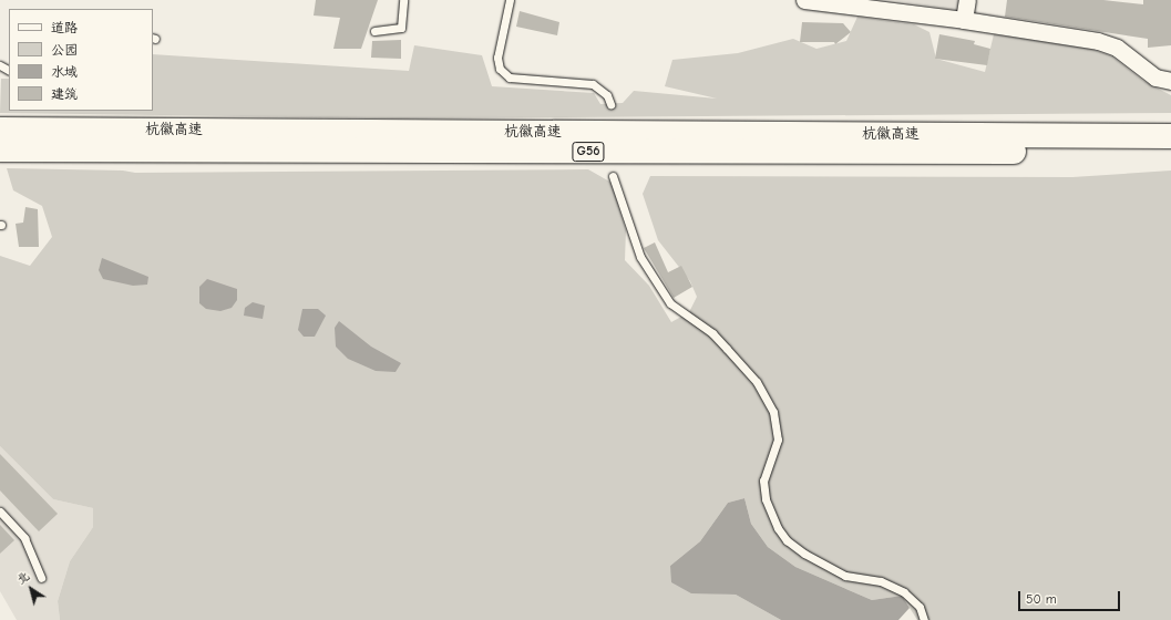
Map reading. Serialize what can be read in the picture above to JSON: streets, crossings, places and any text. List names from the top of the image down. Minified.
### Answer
{"streets":{"highway":["杭徽高速","G56"]},"legend":["道路","公园","水域","建筑"],"scale_bar":"50 m","north":"top left"}
